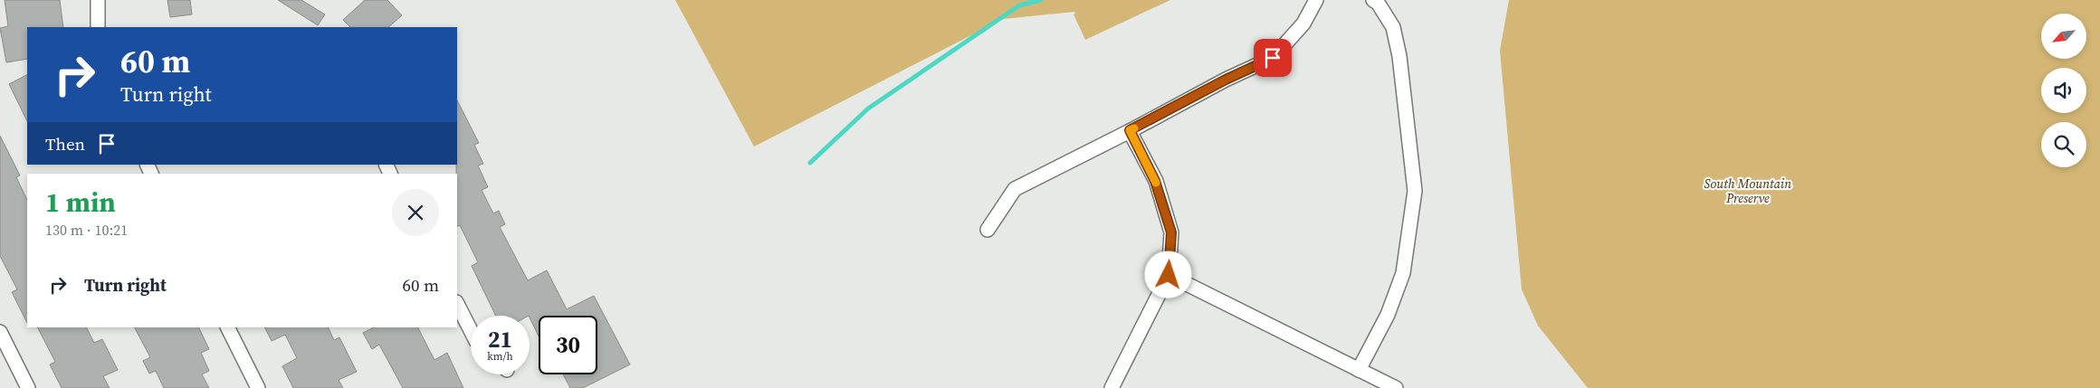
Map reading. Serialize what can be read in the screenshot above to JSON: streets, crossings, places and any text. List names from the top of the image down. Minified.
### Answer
{"parks":["South Mountain Preserve"],"north":"bottom left","page":{"turn":["60 m","Turn right"],"then":"Then","heading":["1 min","130 m · 10:21"],"list":[{"name":"Turn right","value":"60 m"}],"speed":"21 km/h","limit":"30"}}
